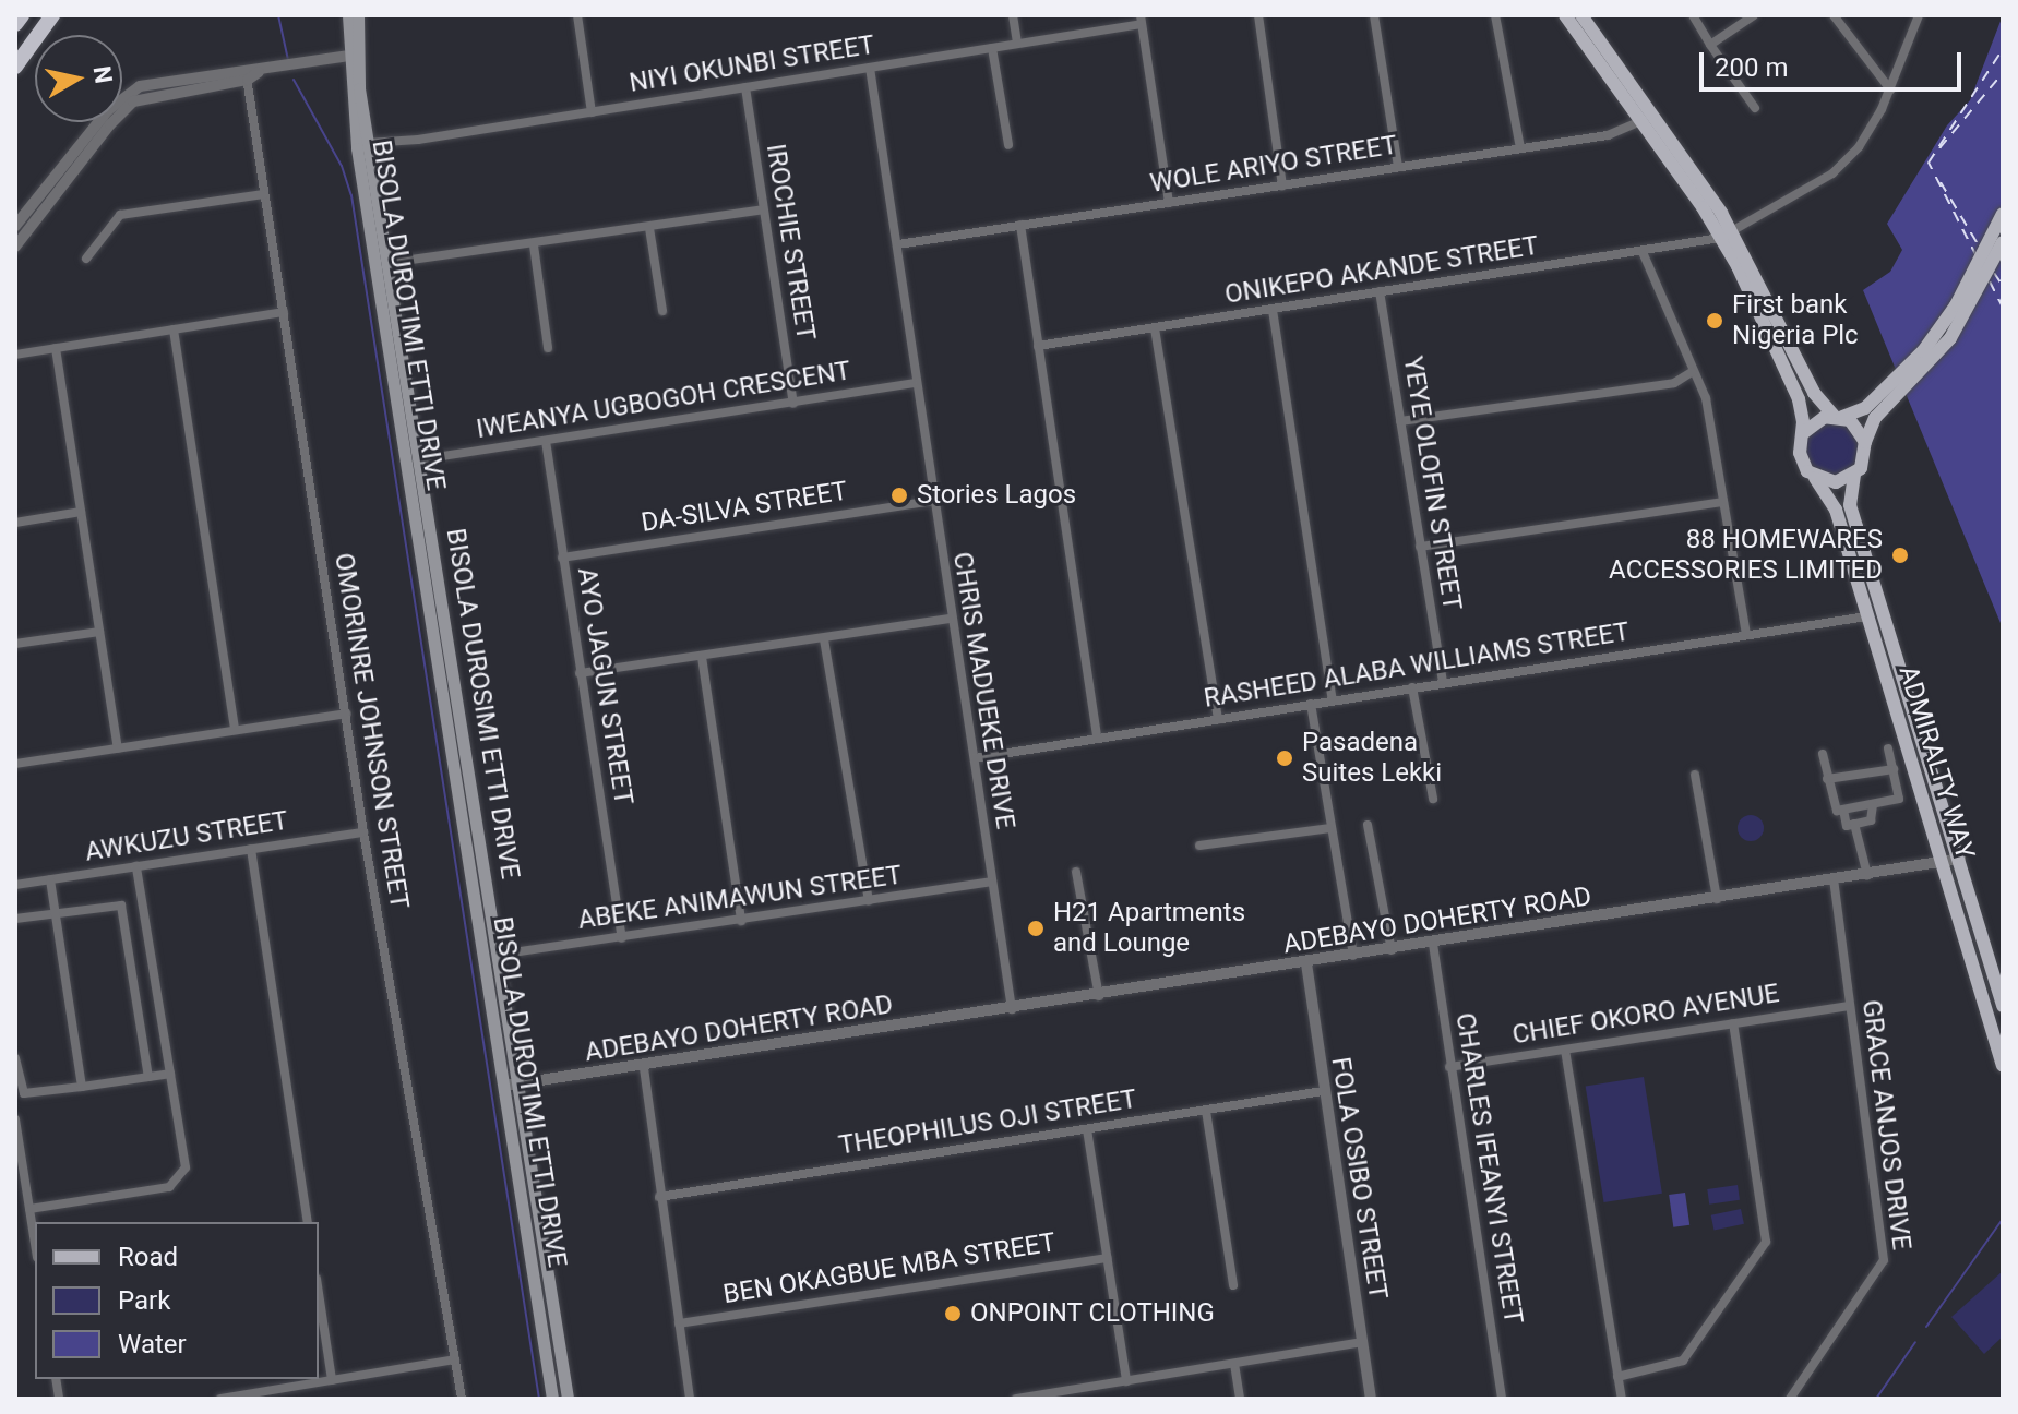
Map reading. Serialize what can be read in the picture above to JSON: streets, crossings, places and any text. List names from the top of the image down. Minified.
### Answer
{"streets":{"main road":["BISOLA DUROTIMI ETTI DRIVE","BISOLA DUROSIMI ETTI DRIVE","ADMIRALTY WAY"],"street":["NIYI OKUNBI STREET","WOLE ARIYO STREET","IROCHIE STREET","ONIKEPO AKANDE STREET","IWEANYA UGBOGOH CRESCENT","YEYE OLOFIN STREET","DA-SILVA STREET","RASHEED ALABA WILLIAMS STREET","AYO JAGUN STREET","CHRIS MADUEKE DRIVE","OMORINRE JOHNSON STREET","AWKUZU STREET","ABEKE ANIMAWUN STREET","ADEBAYO DOHERTY ROAD","CHIEF OKORO AVENUE","THEOPHILUS OJI STREET","GRACE ANJOS DRIVE","CHARLES IFEANYI STREET","FOLA OSIBO STREET","BEN OKAGBUE MBA STREET"]},"crossings":[["NIYI OKUNBI STREET","IROCHIE STREET"],["NIYI OKUNBI STREET","CHRIS MADUEKE DRIVE"],["NIYI OKUNBI STREET","BISOLA DUROSIMI ETTI DRIVE"],["WOLE ARIYO STREET","CHRIS MADUEKE DRIVE"],["IROCHIE STREET","IWEANYA UGBOGOH CRESCENT"],["ONIKEPO AKANDE STREET","YEYE OLOFIN STREET"],["BISOLA DUROTIMI ETTI DRIVE","BISOLA DUROSIMI ETTI DRIVE"],["BISOLA DUROTIMI ETTI DRIVE","ADEBAYO DOHERTY ROAD"],["IWEANYA UGBOGOH CRESCENT","AYO JAGUN STREET"],["IWEANYA UGBOGOH CRESCENT","CHRIS MADUEKE DRIVE"],["IWEANYA UGBOGOH CRESCENT","BISOLA DUROSIMI ETTI DRIVE"],["YEYE OLOFIN STREET","RASHEED ALABA WILLIAMS STREET"],["DA-SILVA STREET","AYO JAGUN STREET"],["DA-SILVA STREET","CHRIS MADUEKE DRIVE"],["RASHEED ALABA WILLIAMS STREET","CHRIS MADUEKE DRIVE"],["RASHEED ALABA WILLIAMS STREET","ADMIRALTY WAY"],["AYO JAGUN STREET","ABEKE ANIMAWUN STREET"],["CHRIS MADUEKE DRIVE","ABEKE ANIMAWUN STREET"],["CHRIS MADUEKE DRIVE","ADEBAYO DOHERTY ROAD"],["BISOLA DUROSIMI ETTI DRIVE","ABEKE ANIMAWUN STREET"],["BISOLA DUROSIMI ETTI DRIVE","ADEBAYO DOHERTY ROAD"],["OMORINRE JOHNSON STREET","AWKUZU STREET"],["ADMIRALTY WAY","ADEBAYO DOHERTY ROAD"],["ADEBAYO DOHERTY ROAD","GRACE ANJOS DRIVE"],["ADEBAYO DOHERTY ROAD","CHARLES IFEANYI STREET"],["ADEBAYO DOHERTY ROAD","FOLA OSIBO STREET"],["CHIEF OKORO AVENUE","GRACE ANJOS DRIVE"],["CHIEF OKORO AVENUE","CHARLES IFEANYI STREET"],["THEOPHILUS OJI STREET","FOLA OSIBO STREET"]],"places":["First bank Nigeria Plc","Stories Lagos","88 HOMEWARES ACCESSORIES LIMITED","Pasadena Suites Lekki","H21 Apartments and Lounge","ONPOINT CLOTHING"],"legend":["Road","Park","Water"],"scale_bar":"200 m","north":"right"}
